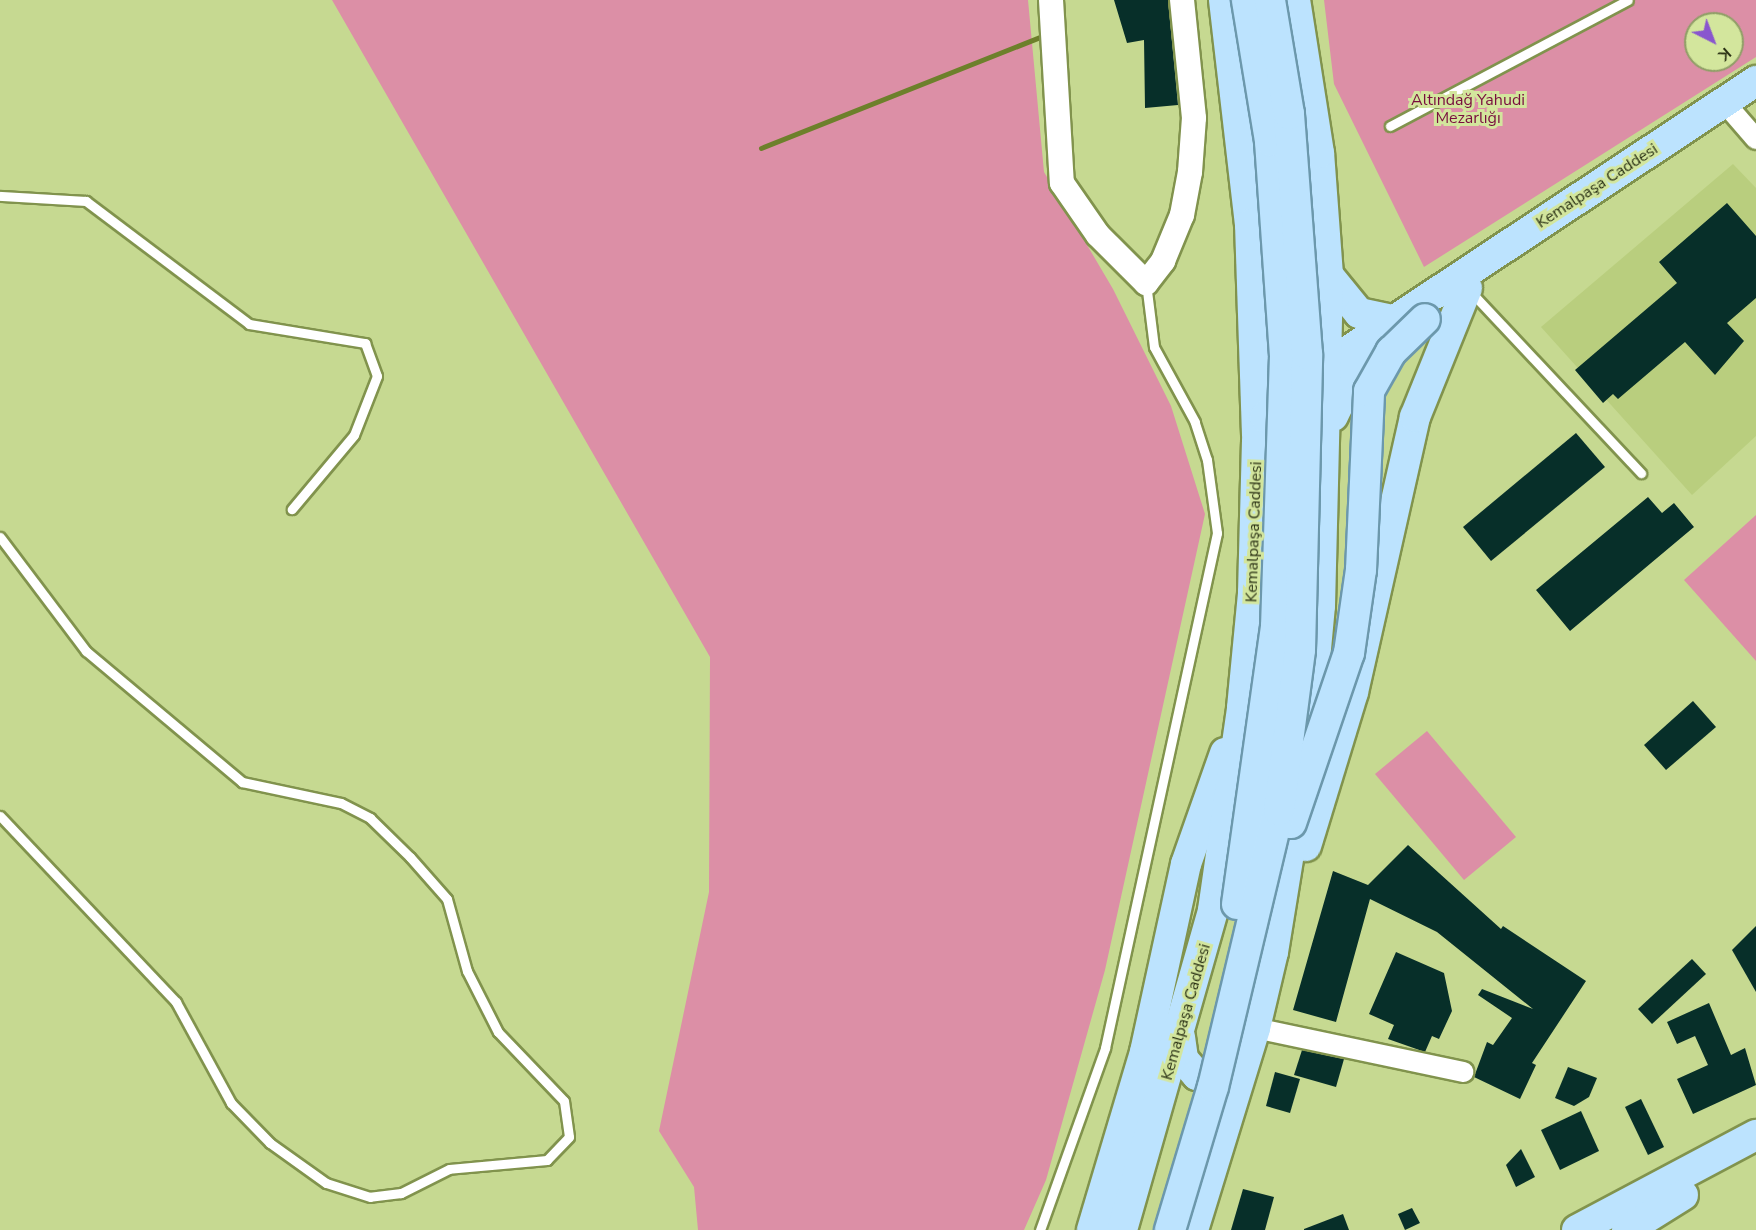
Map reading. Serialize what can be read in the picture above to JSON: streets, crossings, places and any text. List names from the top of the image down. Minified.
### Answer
{"streets":{"main road":["Kemalpaşa Caddesi"]},"parks":["Altındağ Yahudi Mezarlığı"],"north":"bottom right"}
